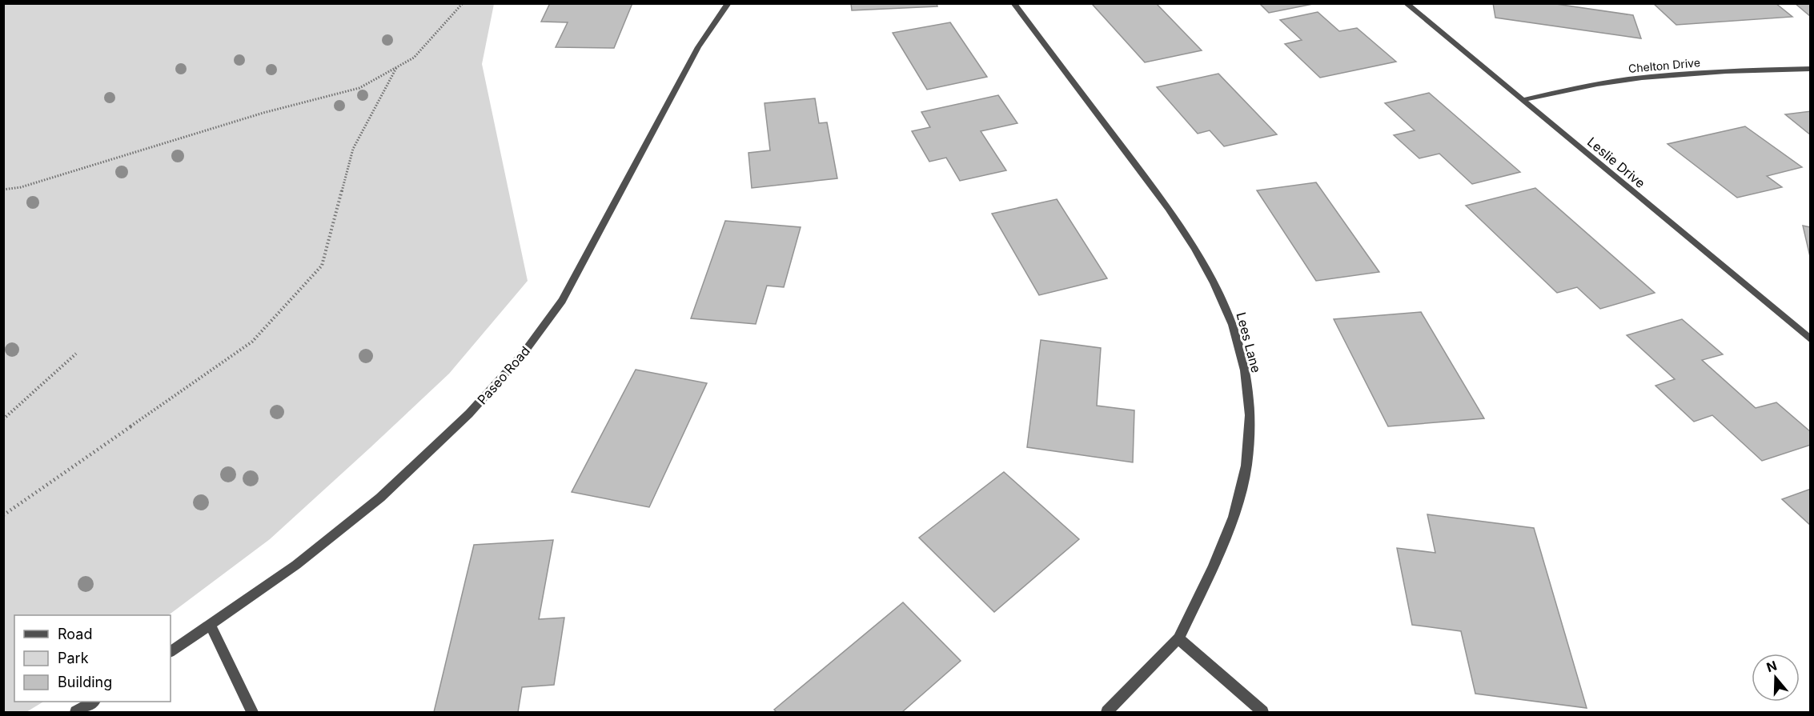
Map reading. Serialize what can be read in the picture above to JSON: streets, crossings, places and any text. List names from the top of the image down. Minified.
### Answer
{"streets":{"street":["Chelton Drive","Leslie Drive","Lees Lane","Paseo Road"]},"crossings":[["Chelton Drive","Leslie Drive"]],"legend":["Road","Park","Building"],"north":"top"}
